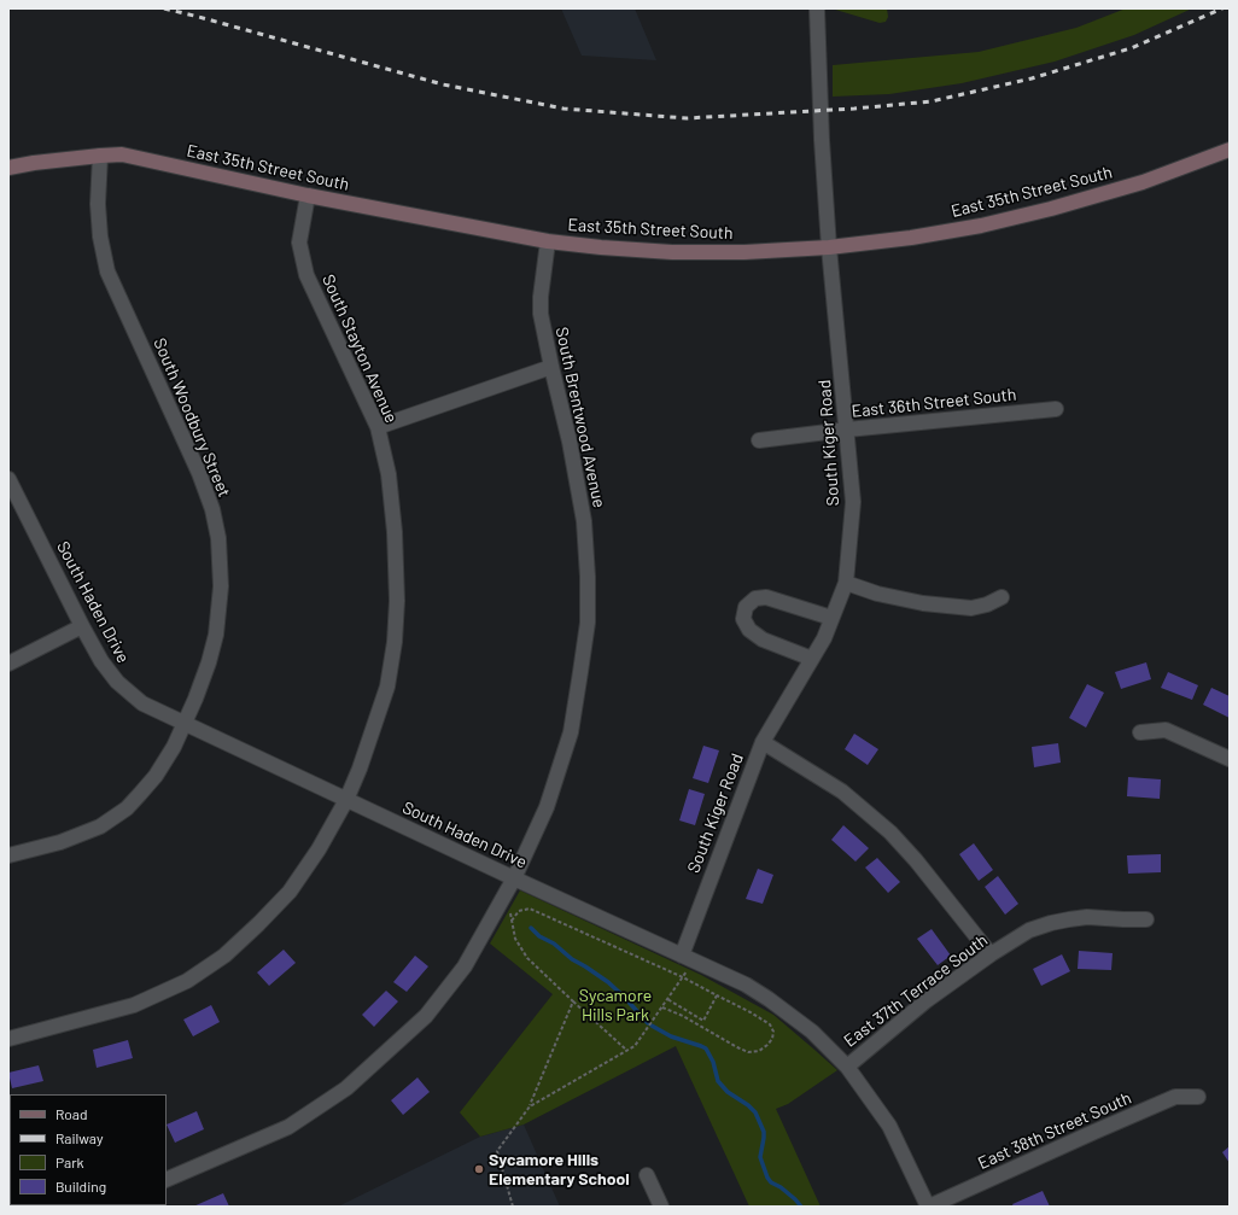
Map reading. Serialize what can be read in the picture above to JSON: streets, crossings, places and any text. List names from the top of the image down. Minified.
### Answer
{"streets":{"main road":["East 35th Street South"],"street":["South Stayton Avenue","East 36th Street South","South Woodbury Street","South Brentwood Avenue","South Kiger Road","South Haden Drive","East 37th Terrace South","East 38th Street South"]},"crossings":[["East 35th Street South","South Stayton Avenue"],["East 35th Street South","South Woodbury Street"],["East 35th Street South","South Brentwood Avenue"],["East 35th Street South","South Kiger Road"],["South Stayton Avenue","South Haden Drive"],["East 36th Street South","South Kiger Road"],["South Woodbury Street","South Haden Drive"],["South Brentwood Avenue","South Haden Drive"],["South Kiger Road","South Haden Drive"],["South Haden Drive","East 37th Terrace South"],["South Haden Drive","East 38th Street South"]],"parks":["Sycamore Hills Park"],"places":["Sycamore Hills Elementary School"],"legend":["Road","Railway","Park","Building"]}
